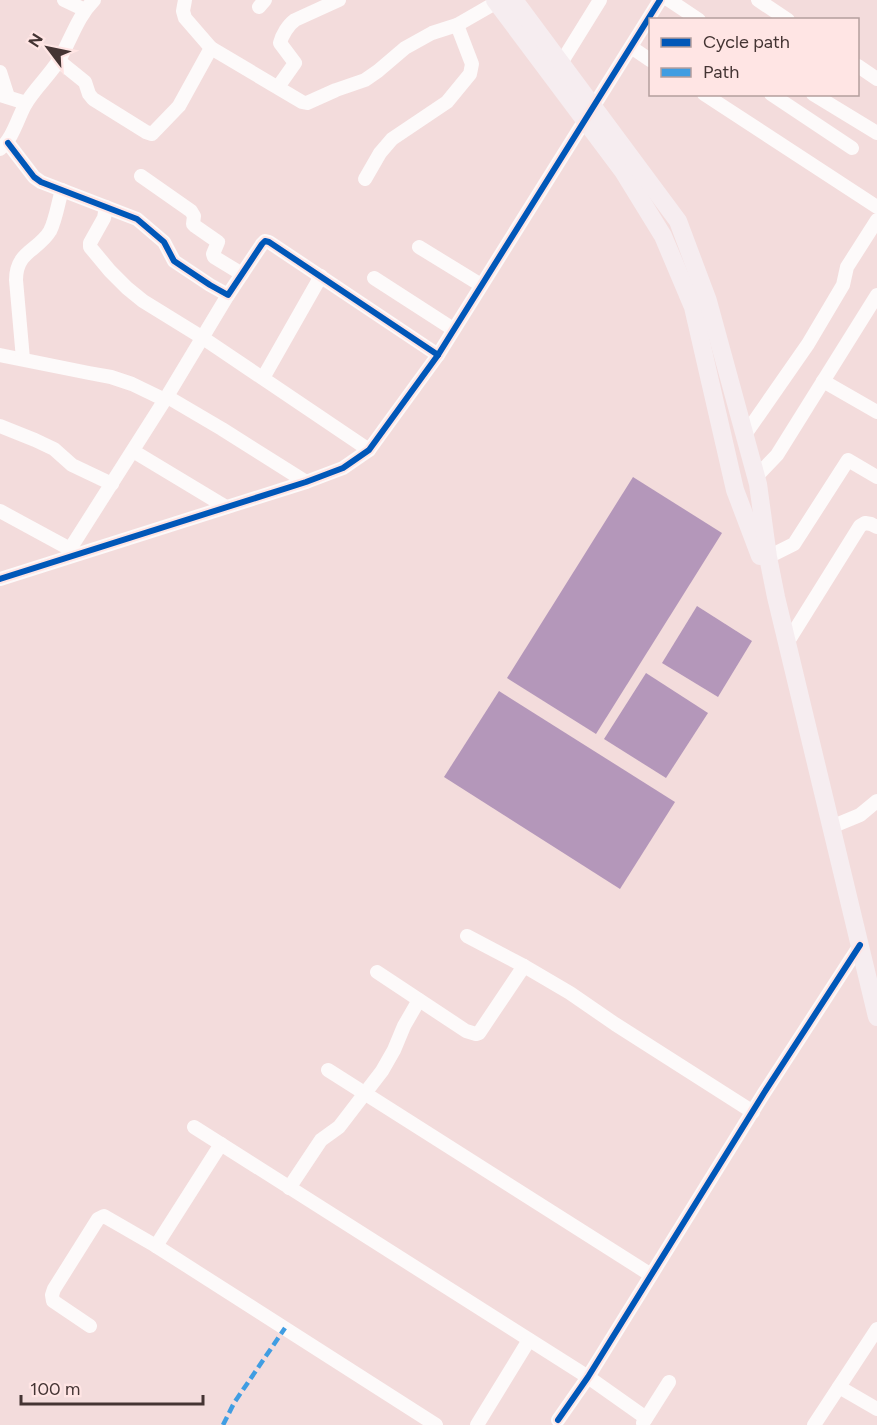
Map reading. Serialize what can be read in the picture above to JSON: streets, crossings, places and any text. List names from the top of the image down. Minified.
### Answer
{"legend":["Cycle path","Path"],"scale_bar":"100 m","north":"top left"}
